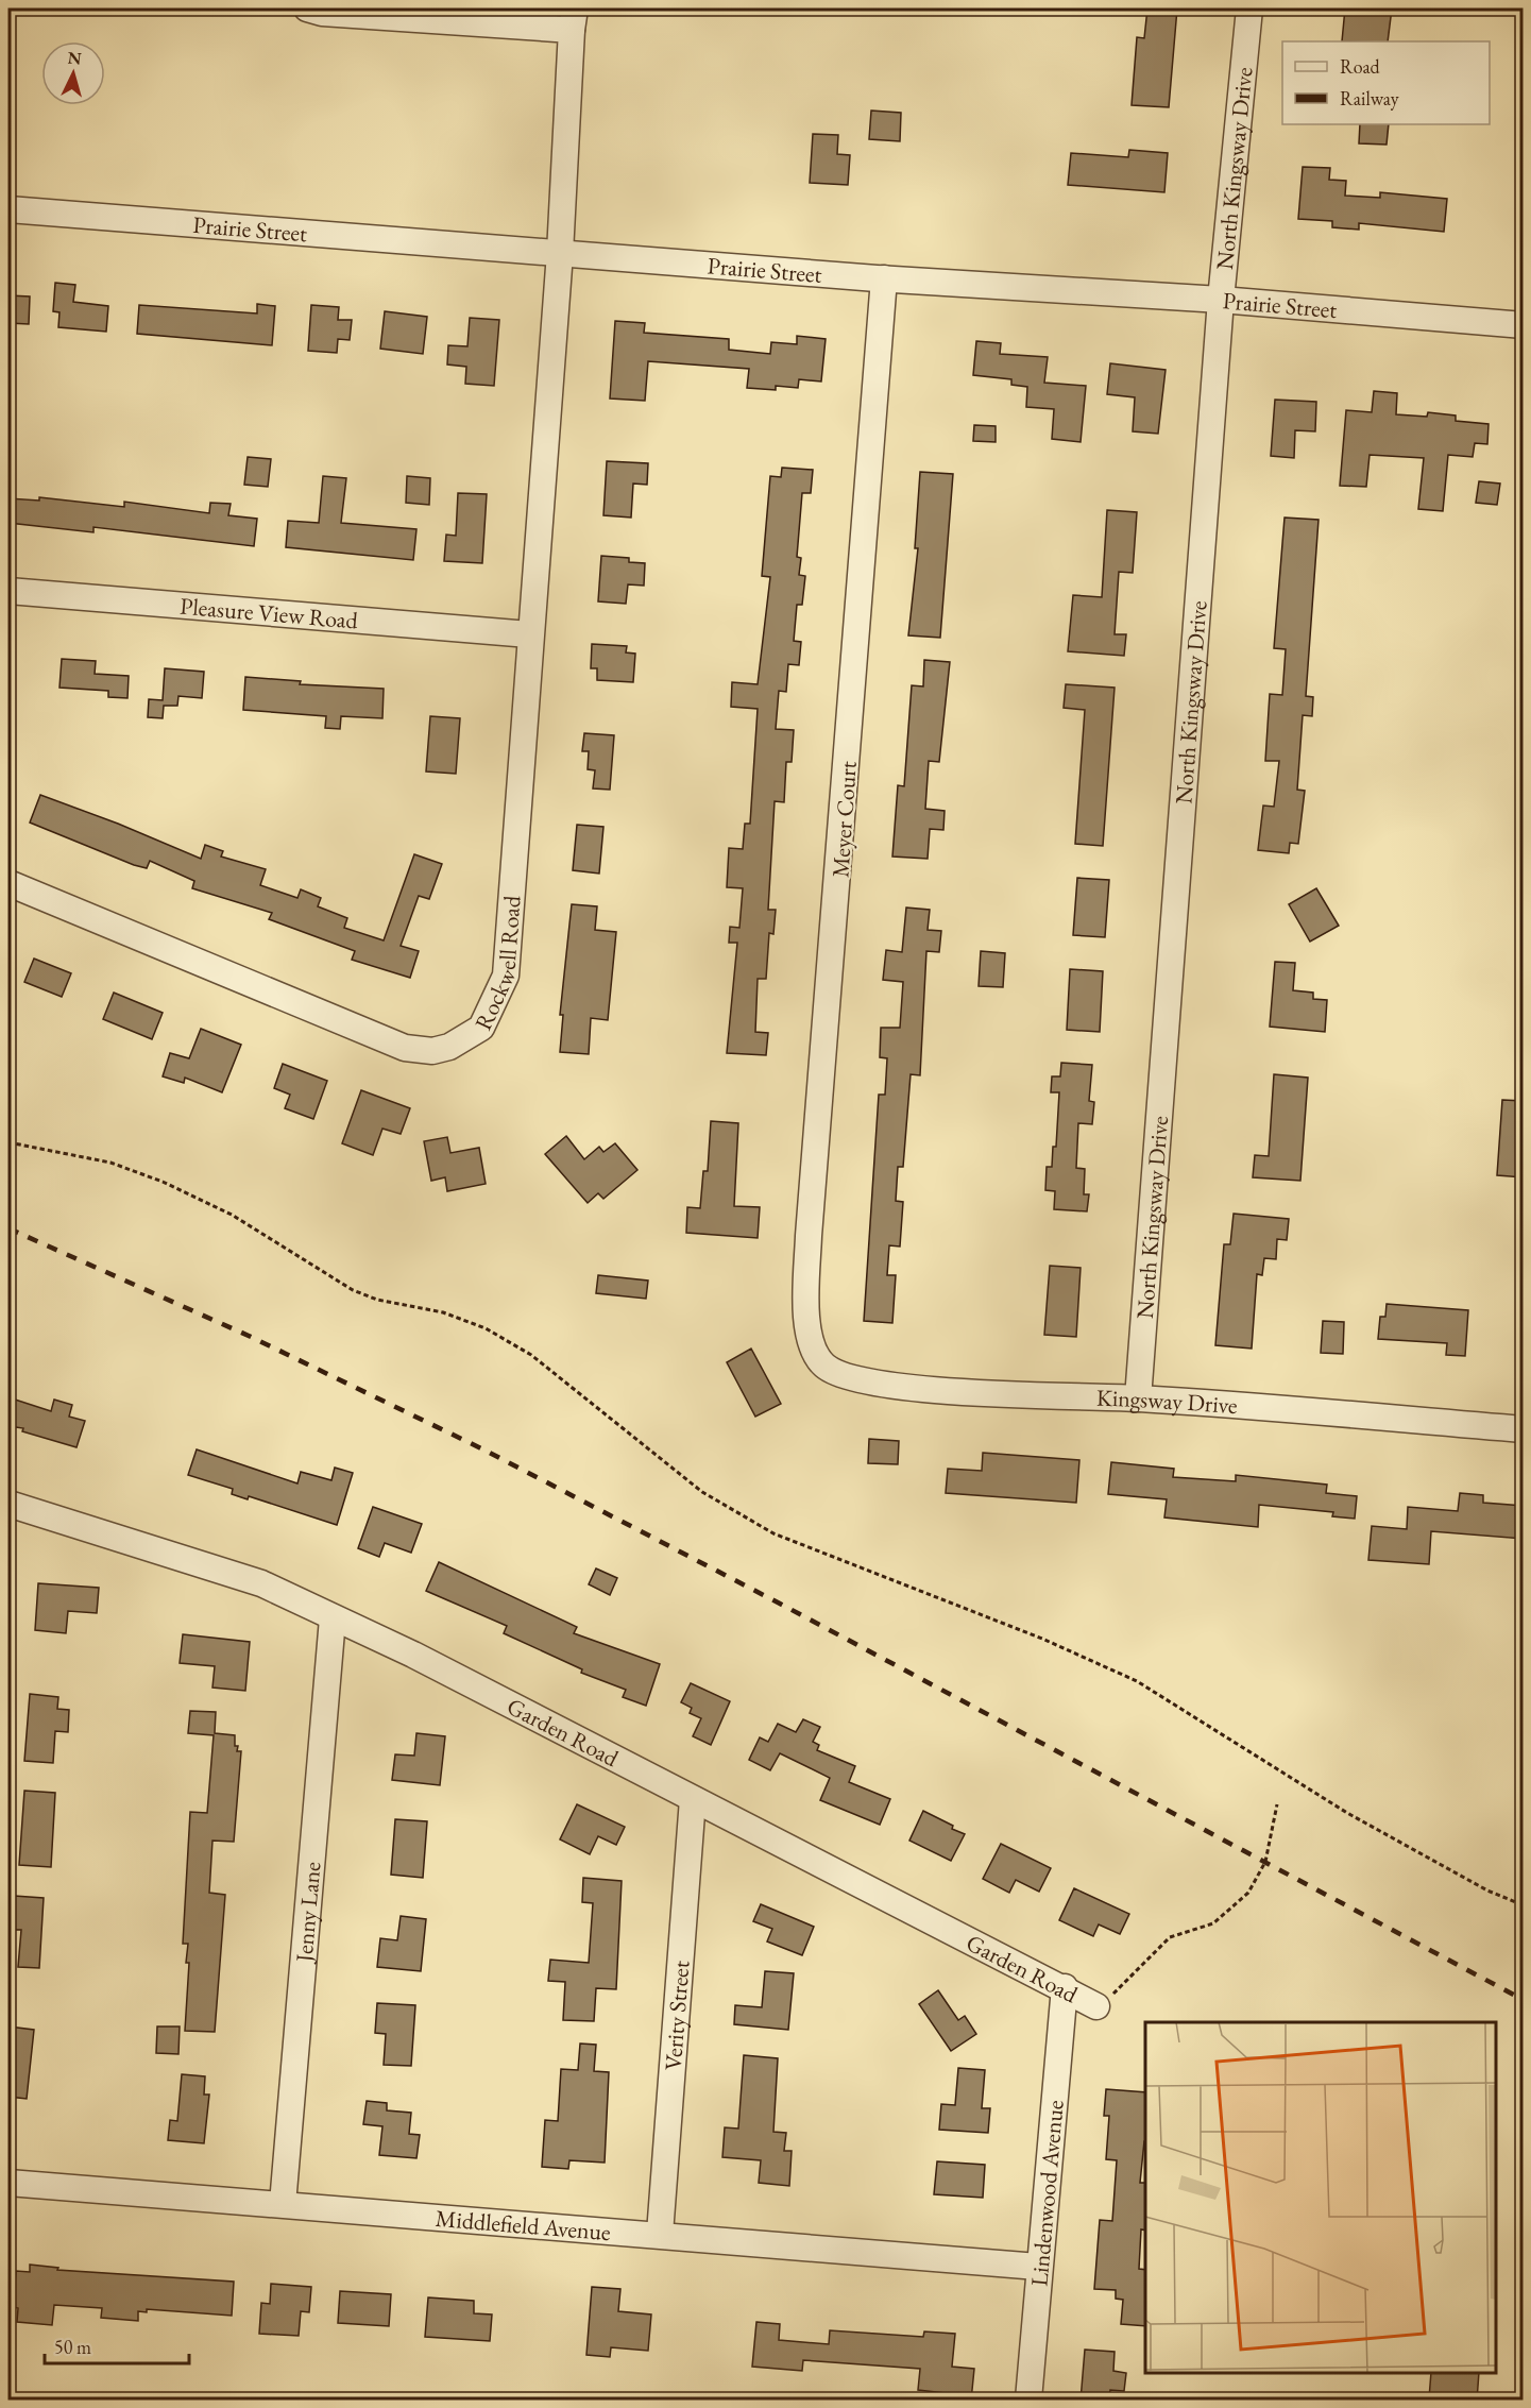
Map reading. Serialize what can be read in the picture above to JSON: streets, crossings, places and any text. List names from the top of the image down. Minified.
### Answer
{"streets":{"street":["North Kingsway Drive","Prairie Street","Pleasure View Road","Meyer Court","Rockwell Road","Kingsway Drive","Garden Road","Jenny Lane","Verity Street","Lindenwood Avenue","Middlefield Avenue"]},"crossings":[["North Kingsway Drive","Prairie Street"],["North Kingsway Drive","Kingsway Drive"],["Prairie Street","Meyer Court"],["Prairie Street","Rockwell Road"],["Pleasure View Road","Rockwell Road"],["Meyer Court","Kingsway Drive"],["Garden Road","Jenny Lane"],["Garden Road","Verity Street"],["Garden Road","Lindenwood Avenue"],["Jenny Lane","Middlefield Avenue"],["Verity Street","Middlefield Avenue"],["Lindenwood Avenue","Middlefield Avenue"]],"legend":["Road","Railway"],"scale_bar":"50 m","north":"top"}
